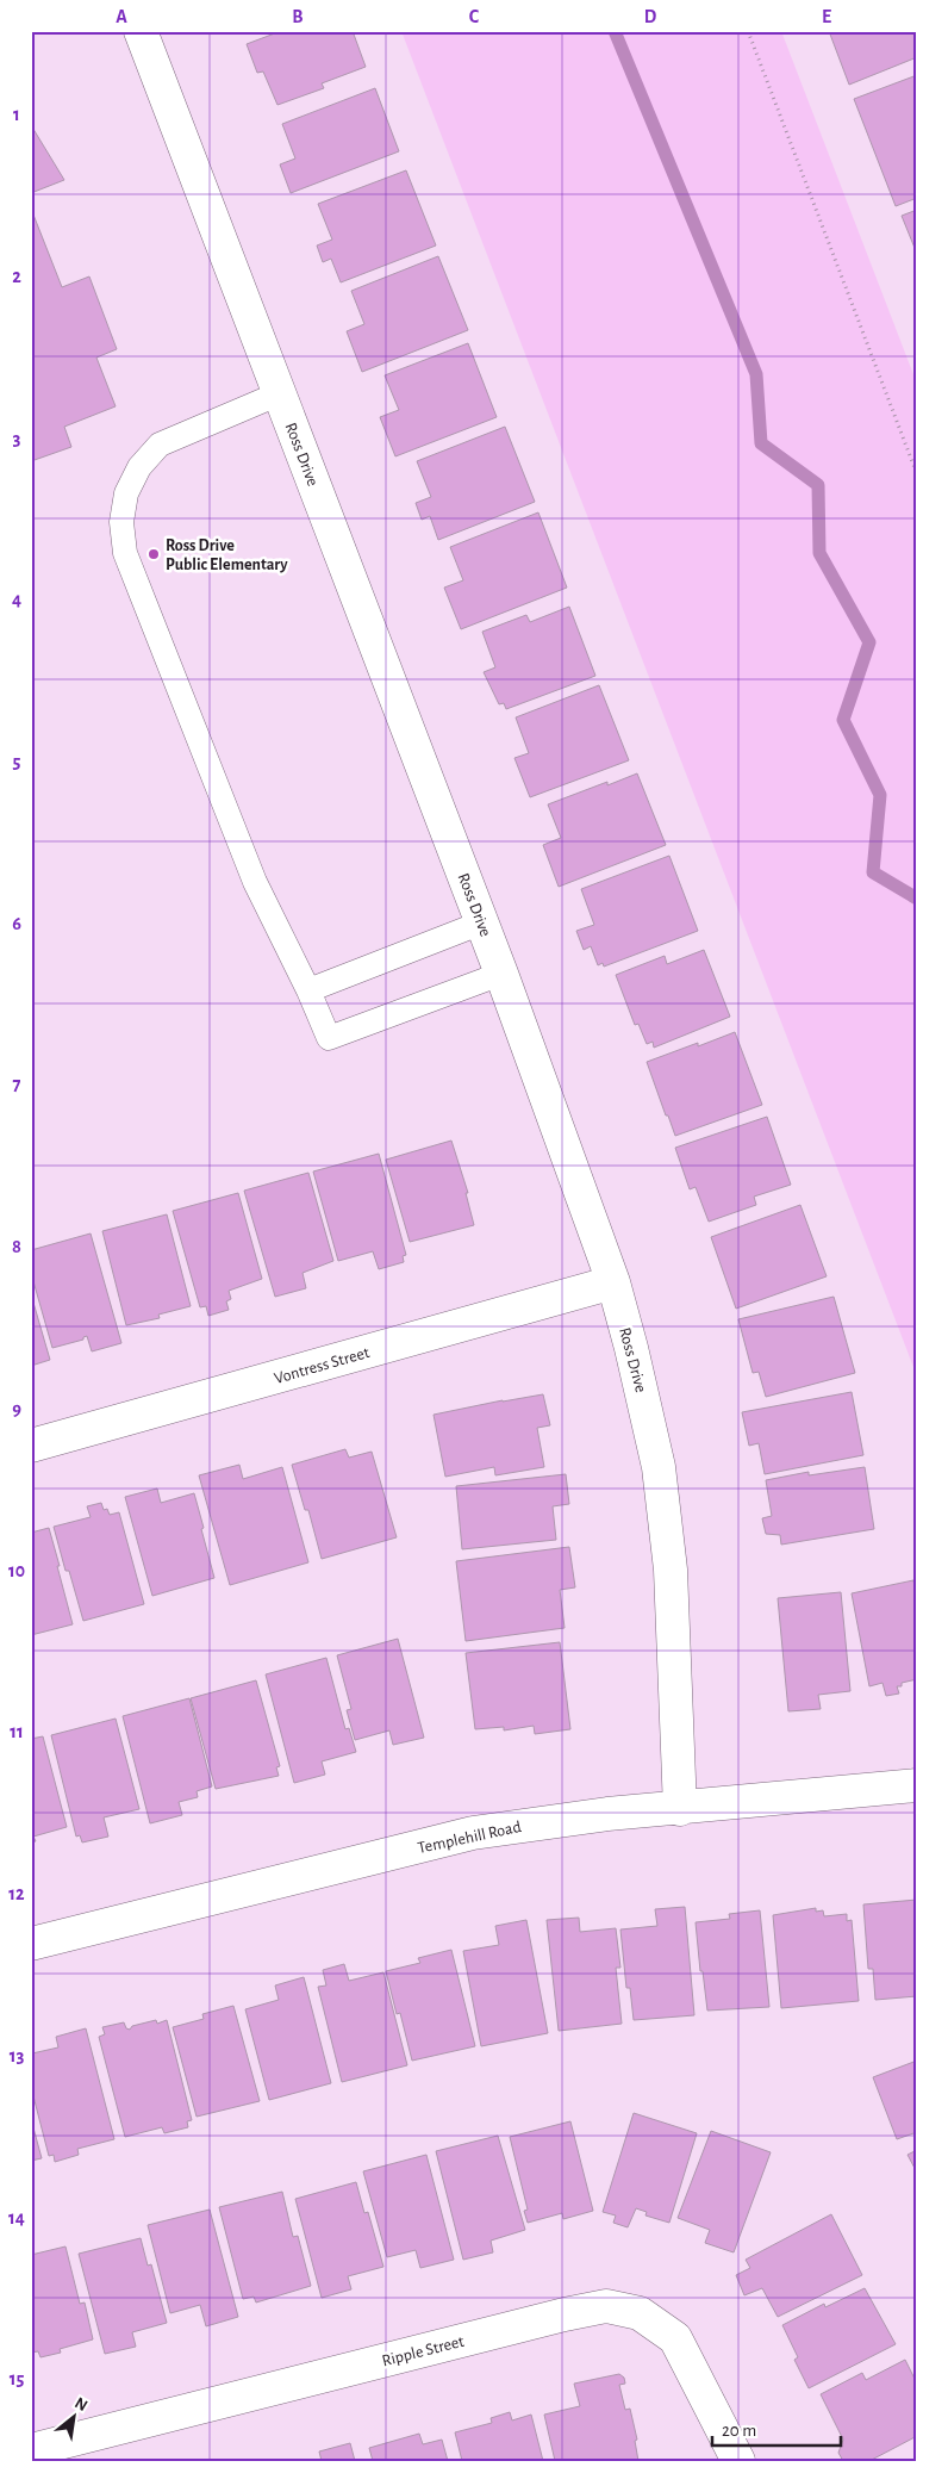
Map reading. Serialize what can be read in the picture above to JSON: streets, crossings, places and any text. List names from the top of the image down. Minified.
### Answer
{"streets":{"street":["Ross Drive","Vontress Street","Templehill Road","Ripple Street"]},"crossings":[["Ross Drive","Vontress Street"],["Ross Drive","Templehill Road"]],"places":["Ross Drive Public Elementary"],"scale_bar":"20 m","north":"top right","grid":{"columns":["A","B","C","D","E"],"rows":["1","2","3","4","5","6","7","8","9","10","11","12","13","14","15"]}}
